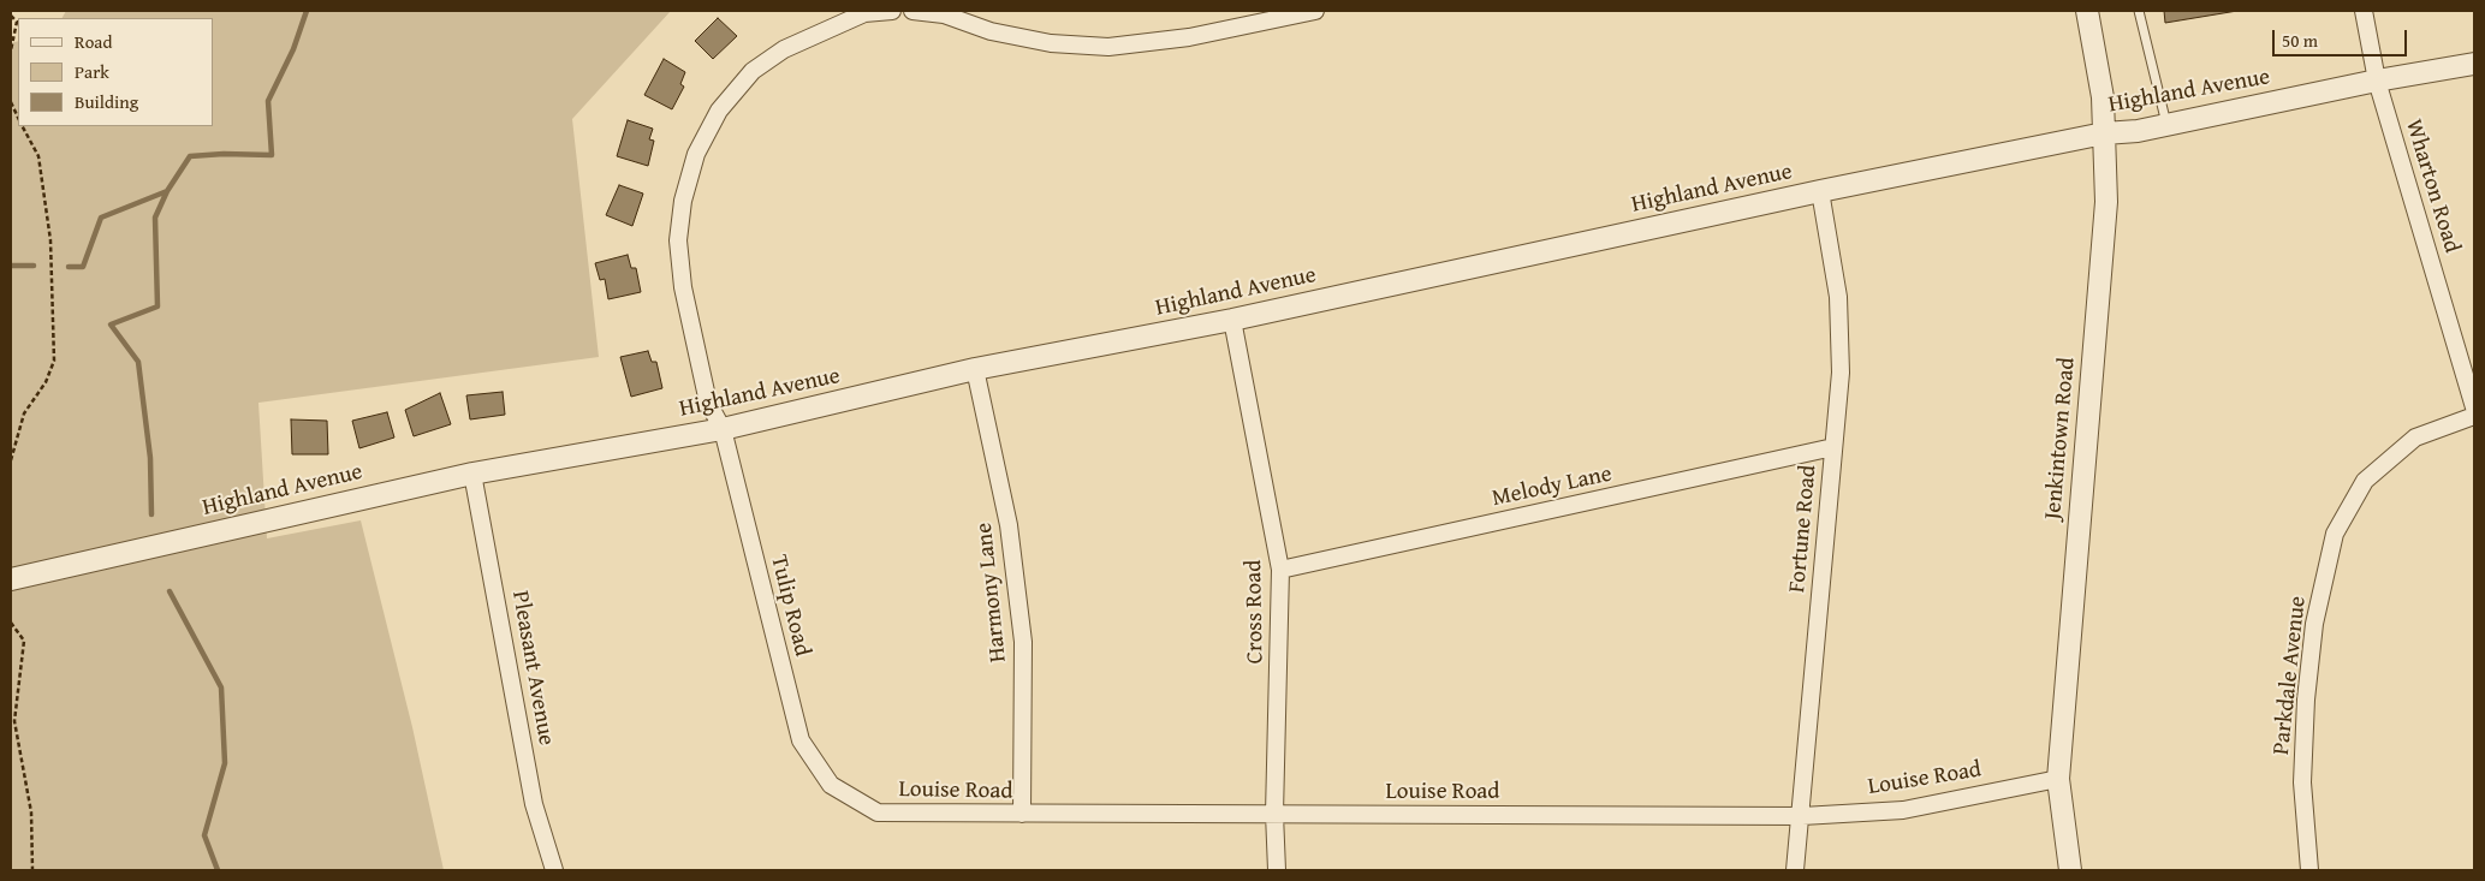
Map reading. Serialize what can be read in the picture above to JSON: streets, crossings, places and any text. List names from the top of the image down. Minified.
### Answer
{"streets":{"street":["Highland Avenue","Wharton Road","Jenkintown Road","Melody Lane","Fortune Road","Harmony Lane","Tulip Road","Cross Road","Pleasant Avenue","Parkdale Avenue","Louise Road"]},"crossings":[["Highland Avenue","Wharton Road"],["Highland Avenue","Jenkintown Road"],["Highland Avenue","Fortune Road"],["Highland Avenue","Harmony Lane"],["Highland Avenue","Tulip Road"],["Highland Avenue","Cross Road"],["Highland Avenue","Pleasant Avenue"],["Jenkintown Road","Louise Road"],["Melody Lane","Fortune Road"],["Melody Lane","Cross Road"],["Fortune Road","Louise Road"],["Harmony Lane","Louise Road"],["Tulip Road","Louise Road"],["Cross Road","Louise Road"]],"legend":["Road","Park","Building"],"scale_bar":"50 m"}
